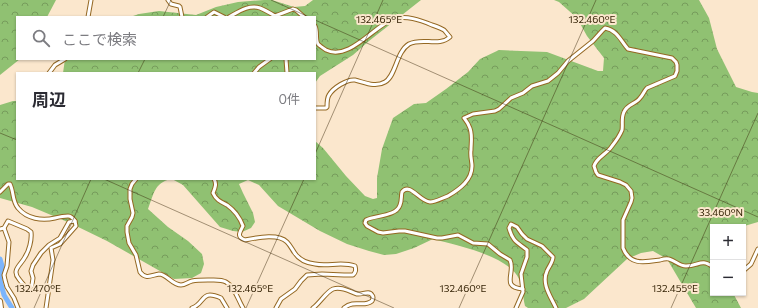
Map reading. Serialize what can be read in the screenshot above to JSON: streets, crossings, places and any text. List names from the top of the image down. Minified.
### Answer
{"page":{"search":"ここで検索","heading":["周辺","0件"],"map_buttons":["+","−"]},"coordinates":["132.465°E","132.460°E","33.460°N","132.470°E","132.455°E"]}
